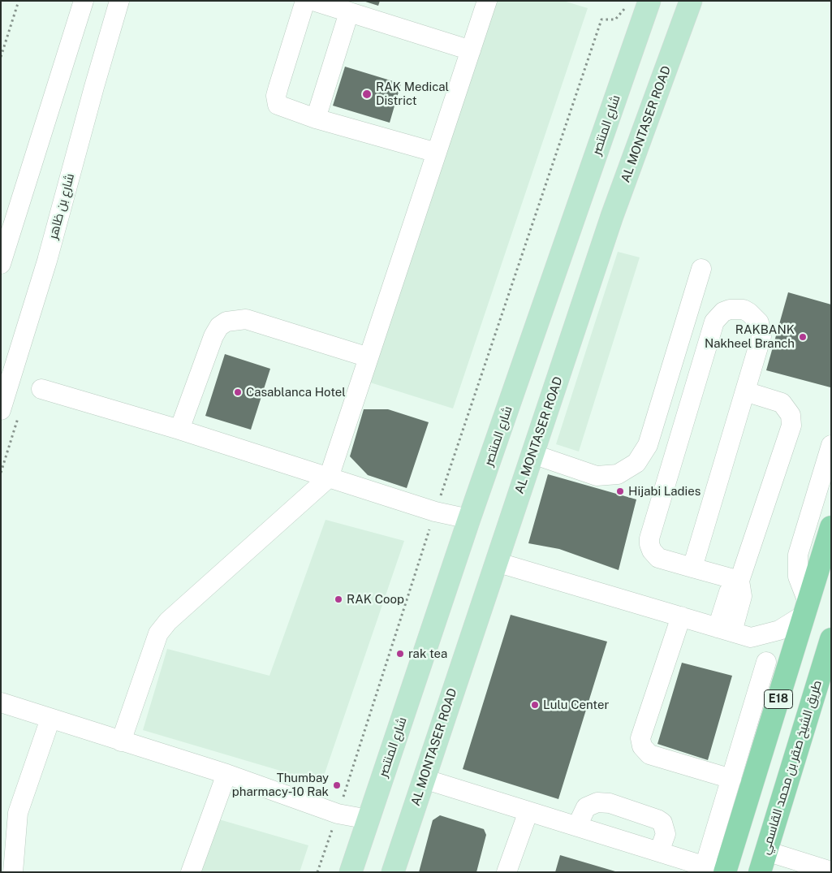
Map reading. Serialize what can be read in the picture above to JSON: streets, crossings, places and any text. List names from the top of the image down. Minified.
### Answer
{"streets":{"highway":["E18","طريق الشيخ صقر بن محمد القاسمي"],"main road":["AL MONTASER ROAD","شارع المنتصر"],"street":["شارع بن ظاهر"]},"places":["RAK Medical District","RAKBANK Nakheel Branch","Casablanca Hotel","Hijabi Ladies","RAK Coop","rak tea","Lulu Center","Thumbay pharmacy-10 Rak"]}
